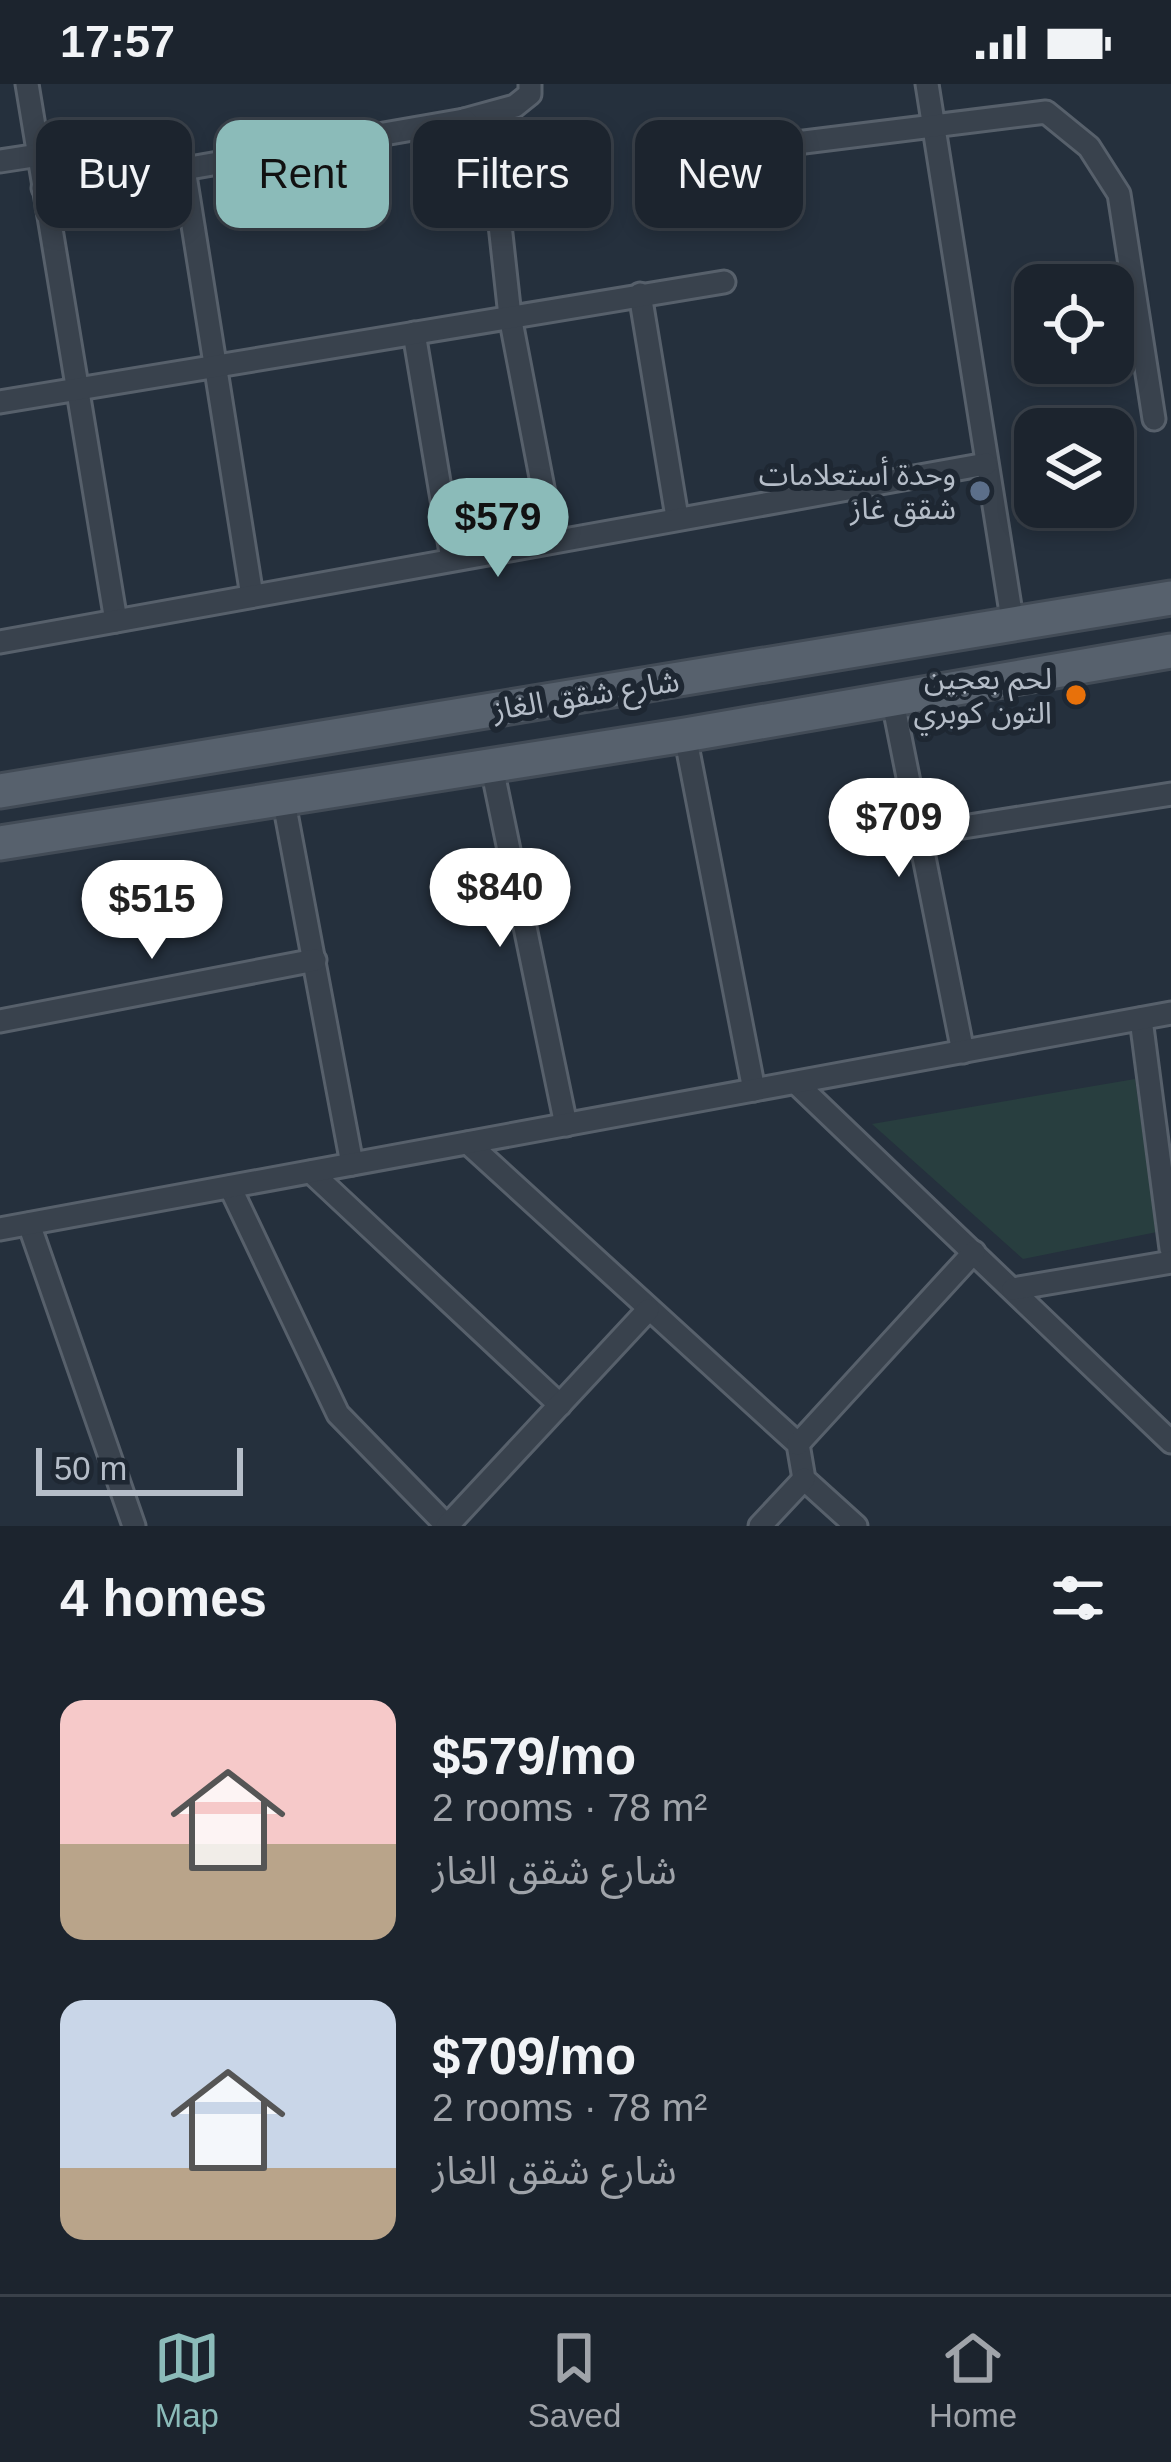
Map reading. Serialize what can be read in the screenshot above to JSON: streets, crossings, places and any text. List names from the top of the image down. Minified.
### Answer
{"streets":{"main road":["شارع شقق الغاز"]},"places":["وحدة أستعلامات شقق غاز","لحم بعجين التون كوبري"],"scale_bar":"50 m","page":{"status":"17:57","chip":["Buy","Rent","Filters","New"],"price":["$579","$709","$840","$515"],"scale":"50 m","heading":"4 homes","list":[{"name":"$579/mo","note":"2 rooms · 78 m² · شارع شقق الغاز"},{"name":"$709/mo","note":"2 rooms · 78 m² · شارع شقق الغاز"}],"tabs":["Map","Saved","Home"]}}
